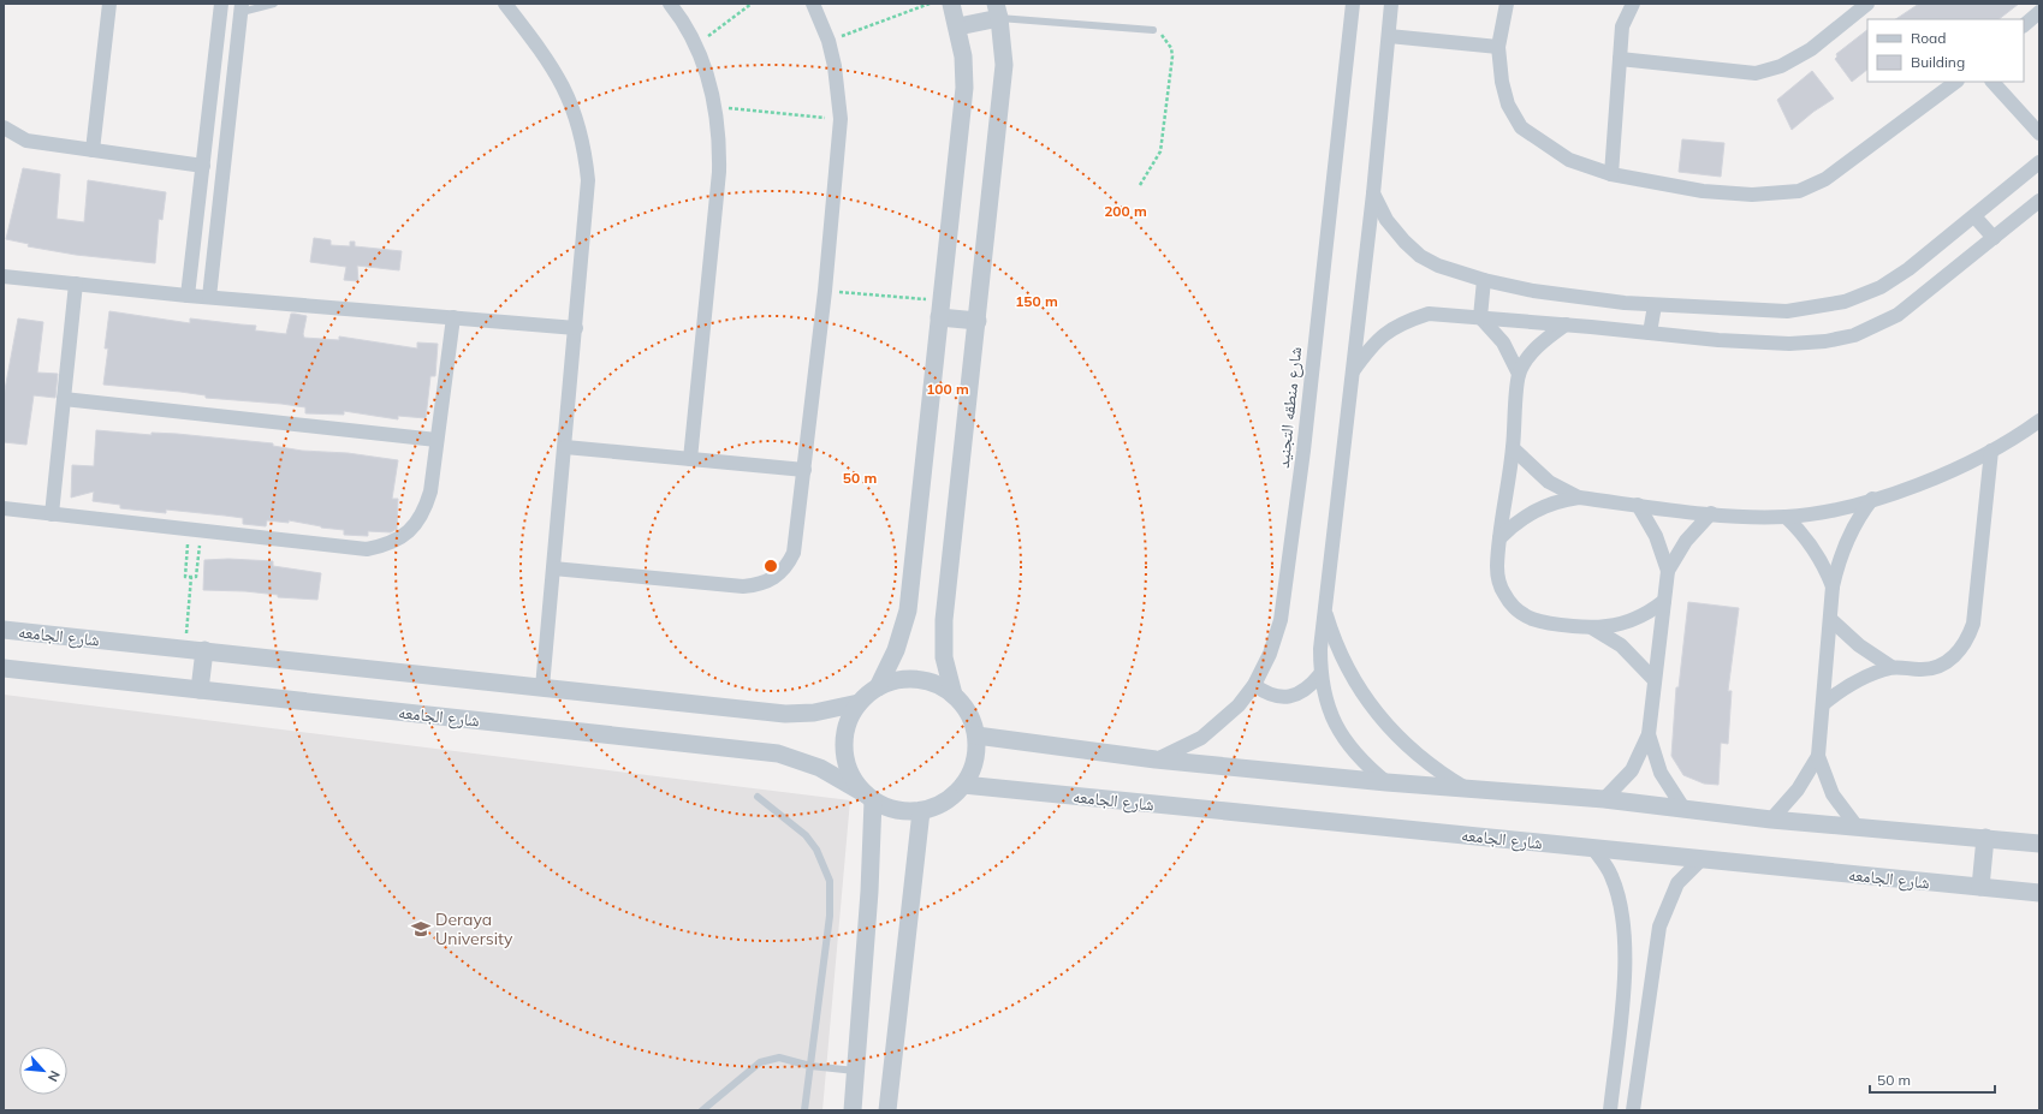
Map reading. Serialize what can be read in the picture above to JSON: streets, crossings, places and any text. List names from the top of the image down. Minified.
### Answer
{"streets":{"street":["شارع منطقه التجنيد","شارع الجامعه"]},"places":{"school or university":["Deraya University"]},"legend":["Road","Building"],"scale_bar":"50 m","north":"bottom right","rings":["200 m","150 m","100 m","50 m"]}
